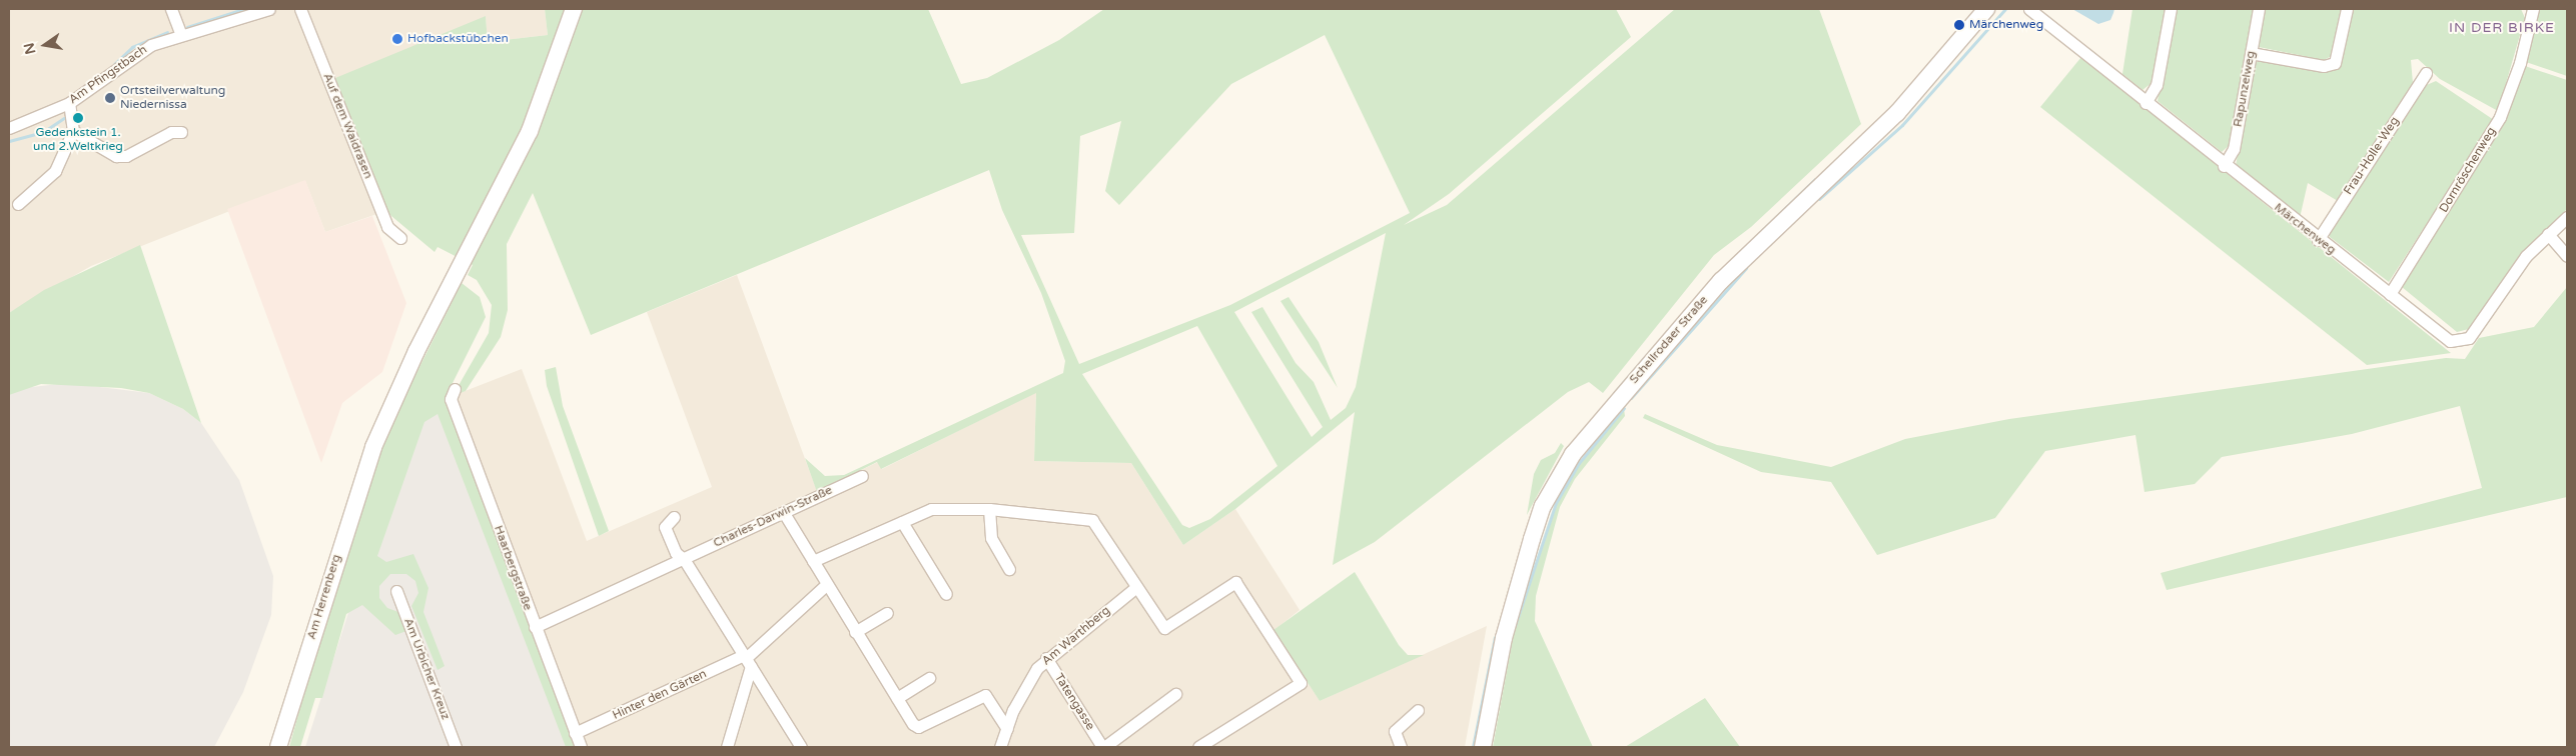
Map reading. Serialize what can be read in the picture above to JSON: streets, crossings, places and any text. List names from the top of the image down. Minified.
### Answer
{"streets":{"street":["Am Pfingstbach","Rapunzelweg","Auf dem Waidrasen","Frau-Holle-Weg","Dornröschenweg","Märchenweg","Schellrodaer Straße","Charles-Darwin-Straße","Haarbergstraße","Am Herrenberg","Am Warthberg","Am Urbicher Kreuz","Hinter den Gärten","Tatengasse"]},"crossings":[["Rapunzelweg","Märchenweg"],["Frau-Holle-Weg","Märchenweg"],["Dornröschenweg","Märchenweg"],["Charles-Darwin-Straße","Haarbergstraße"],["Haarbergstraße","Hinter den Gärten"],["Am Warthberg","Tatengasse"]],"districts":["IN DER BIRKE"],"places":["Märchenweg","Hofbackstübchen","Ortsteilverwaltung Niedernissa","Gedenkstein 1. und 2.Weltkrieg"],"north":"left"}
